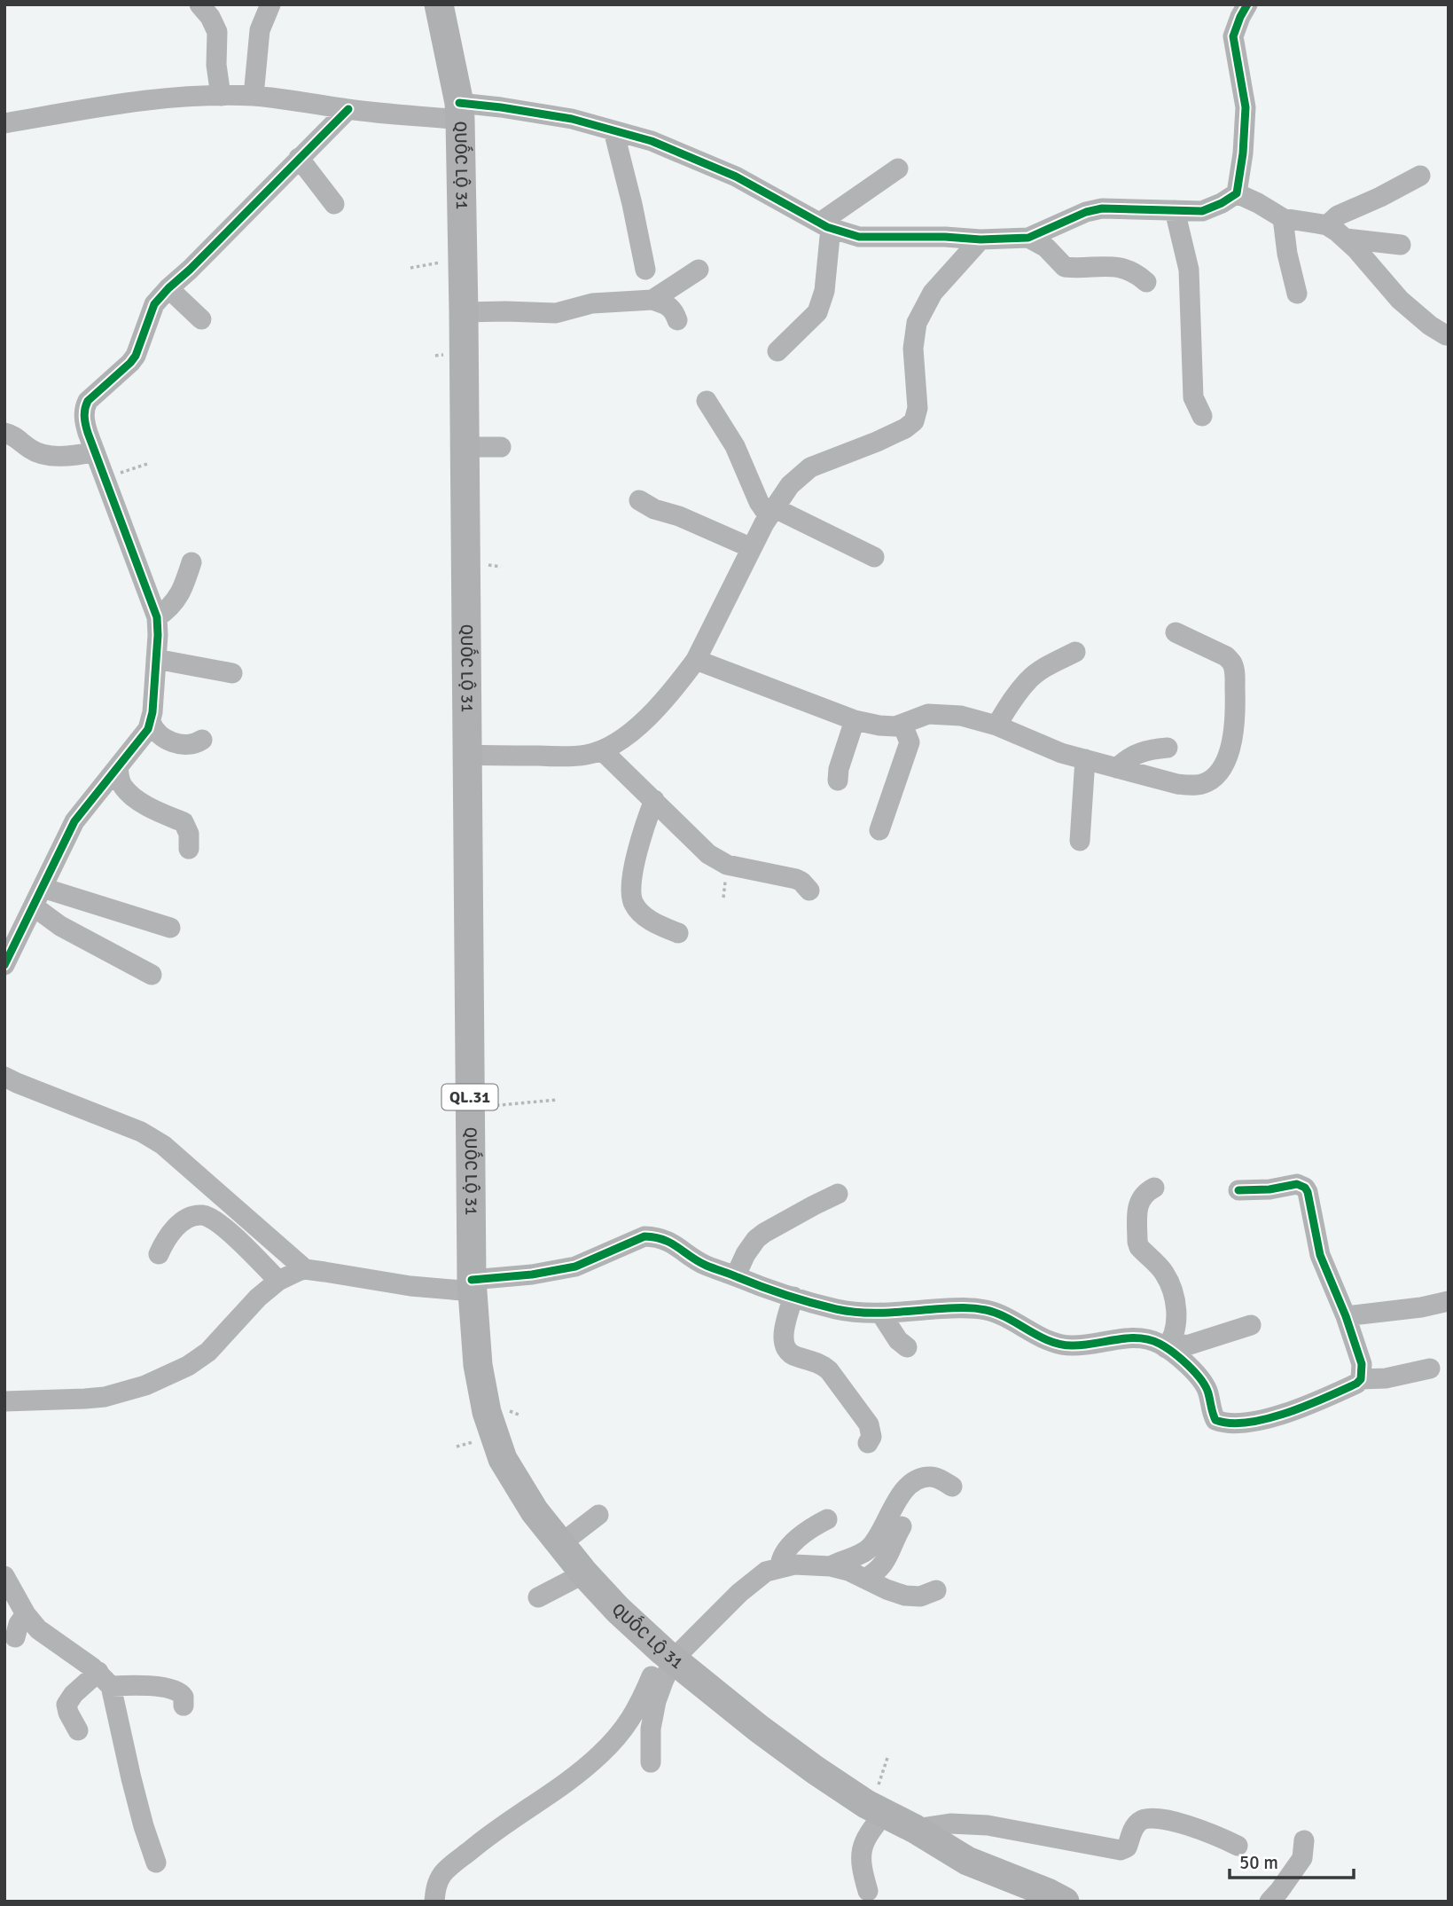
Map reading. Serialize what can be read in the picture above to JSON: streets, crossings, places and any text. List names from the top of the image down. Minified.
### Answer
{"streets":{"highway":["QUỐC LỘ 31","QL.31"]},"scale_bar":"50 m"}
